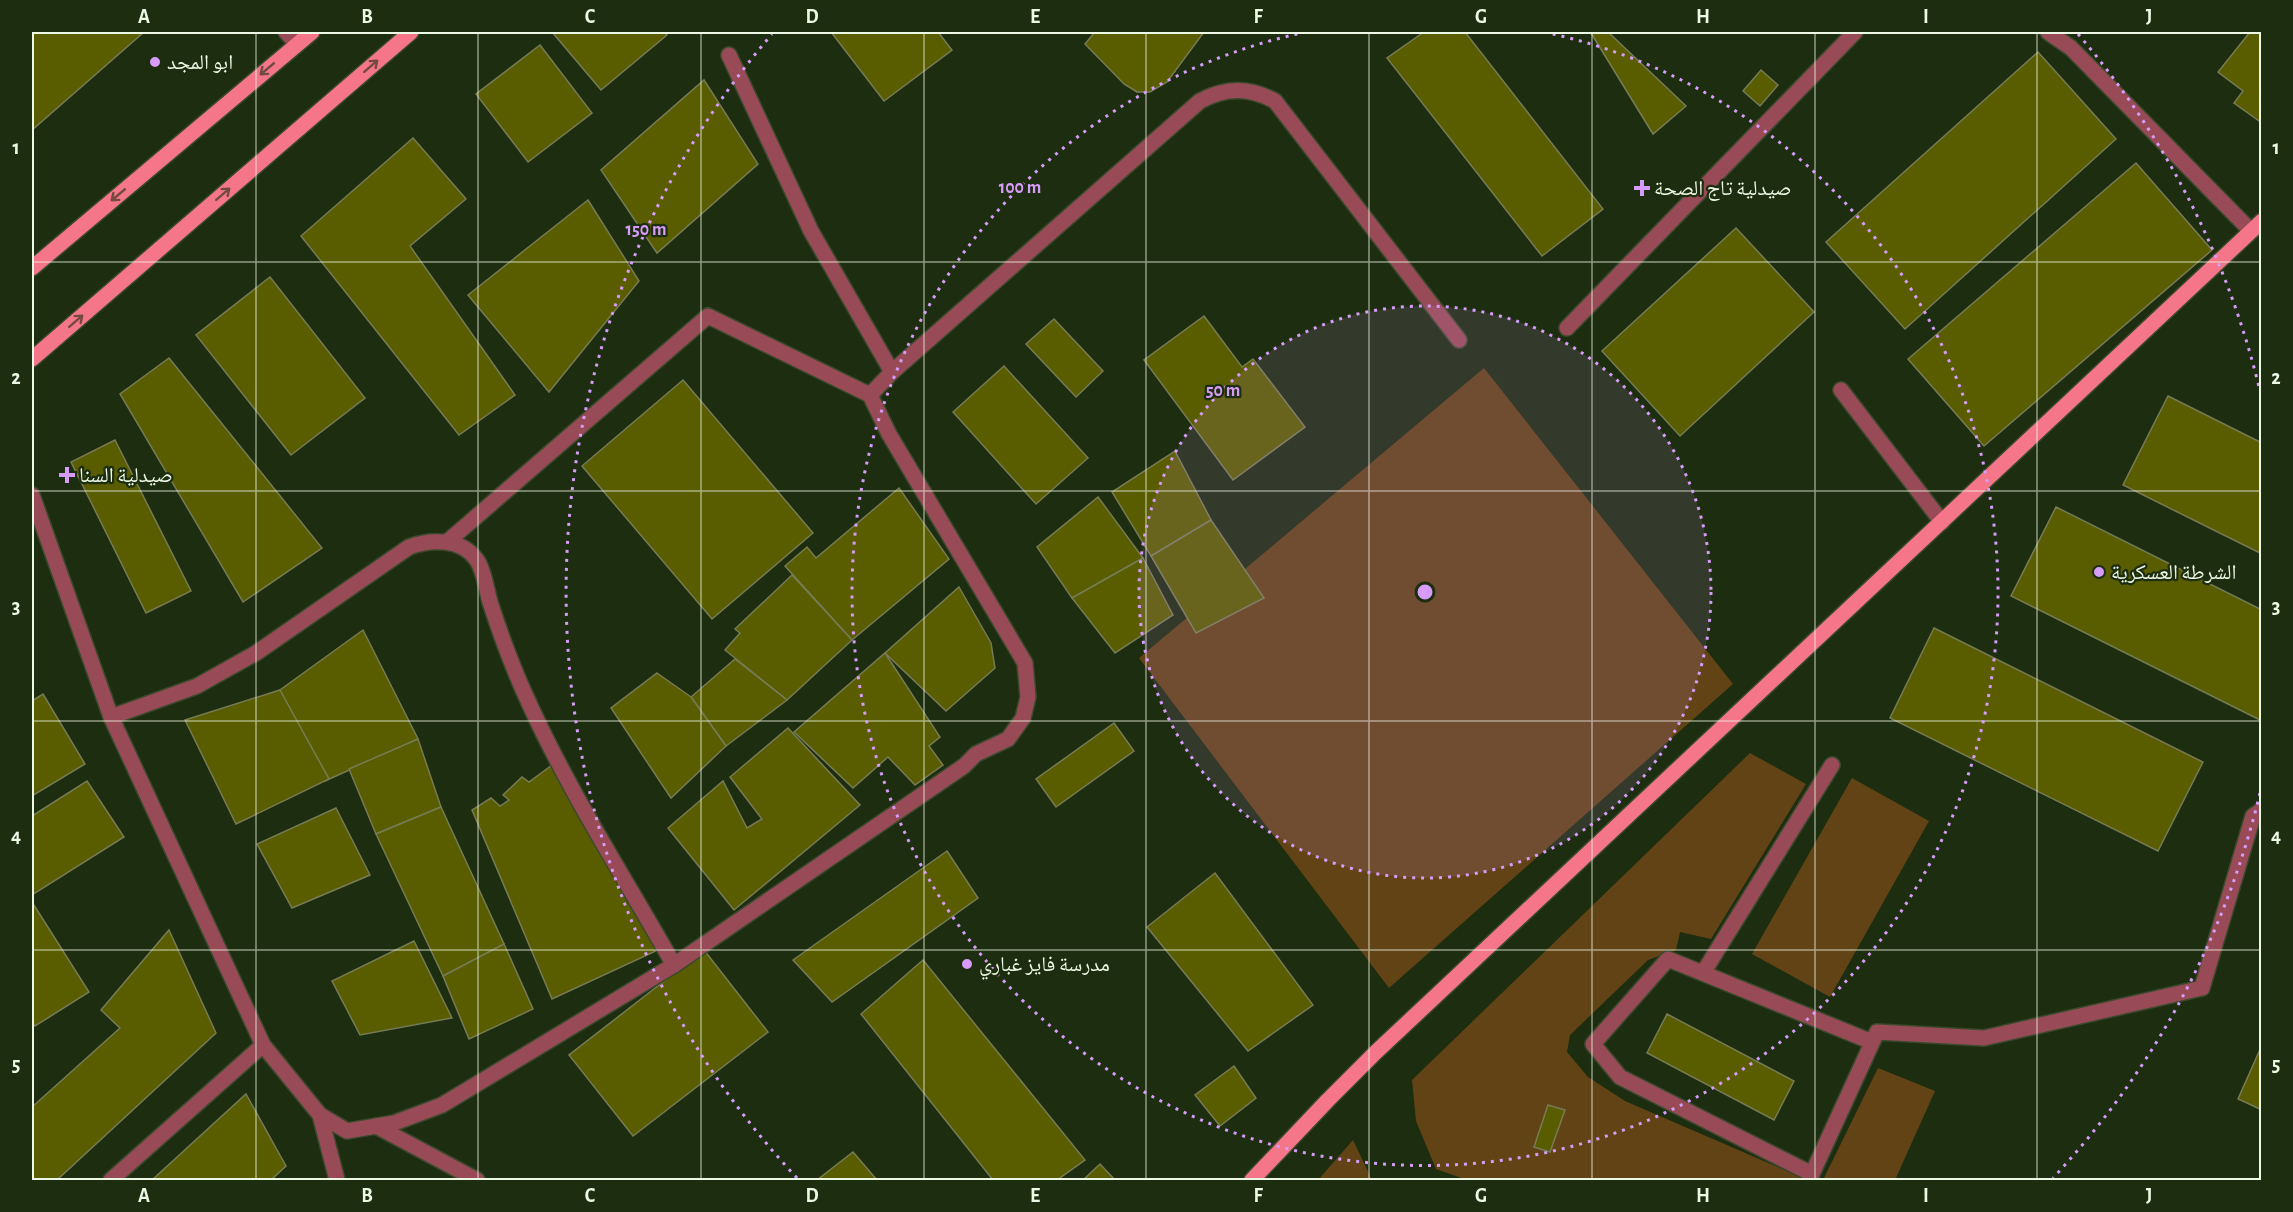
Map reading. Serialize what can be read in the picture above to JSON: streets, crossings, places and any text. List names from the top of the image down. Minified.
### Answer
{"places":{"other":["ابو المجد","الشرطة العسكرية","مدرسة فايز غباري"],"health":["صيدلية تاج الصحة","صيدلية السنا"]},"grid":{"columns":["A","B","C","D","E","F","G","H","I","J"],"rows":["1","2","3","4","5"]},"rings":["100 m","150 m","50 m"]}
